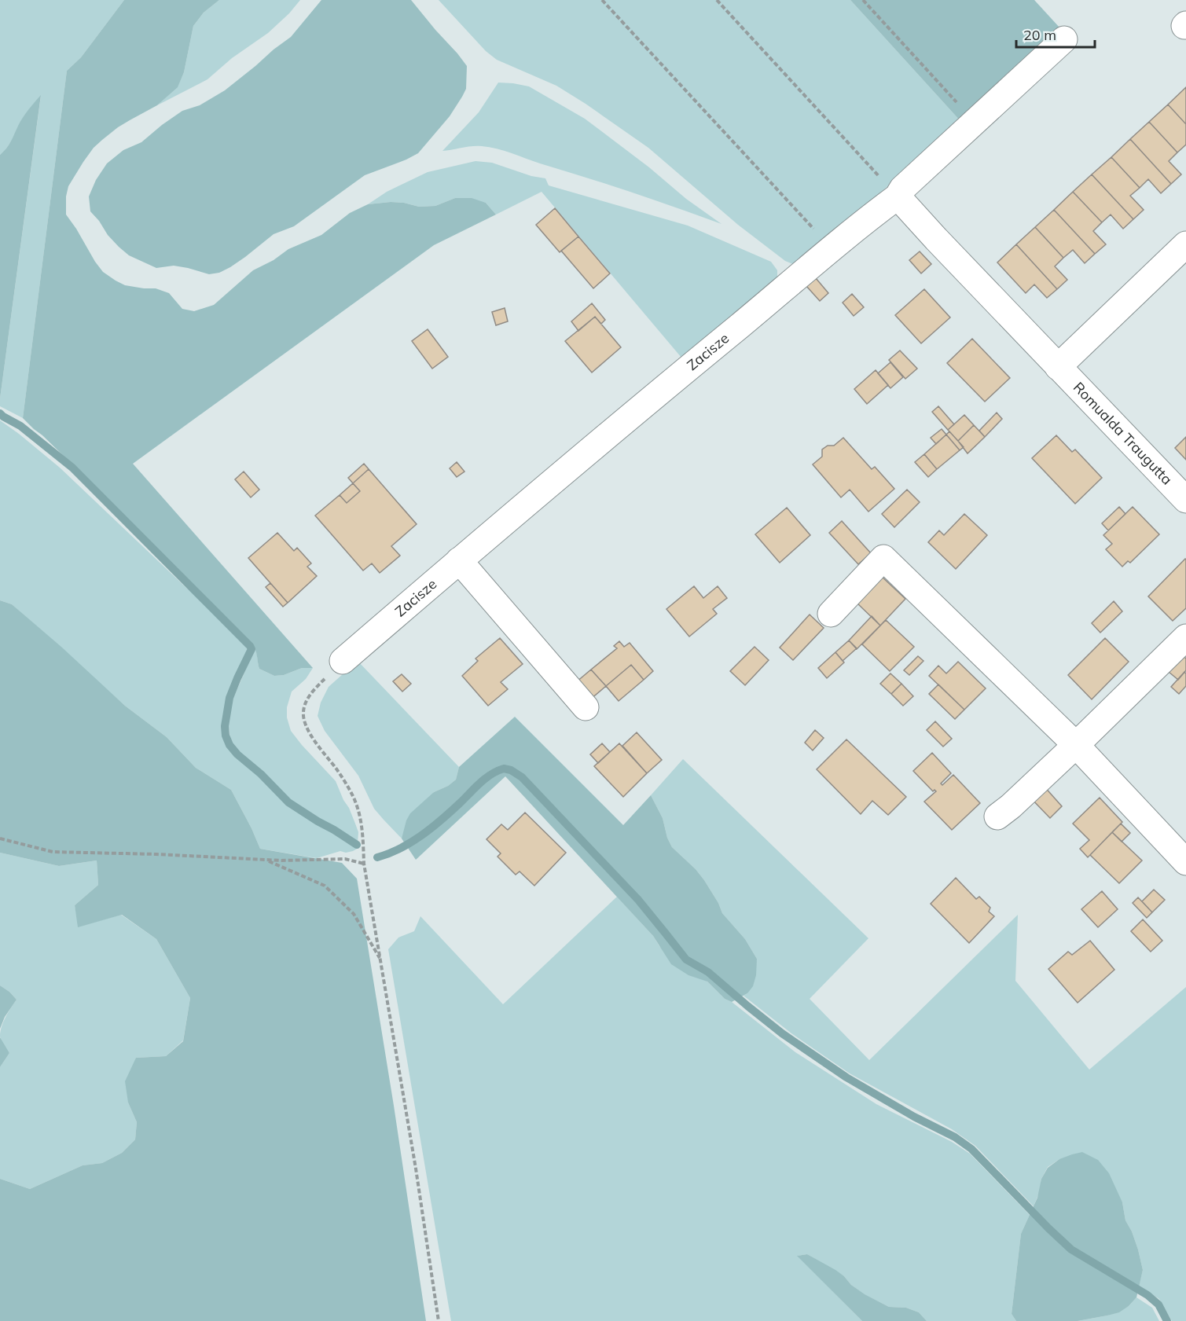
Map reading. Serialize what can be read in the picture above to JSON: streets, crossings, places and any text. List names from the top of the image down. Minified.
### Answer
{"streets":{"street":["Zacisze","Romualda Traugutta"]},"scale_bar":"20 m"}
